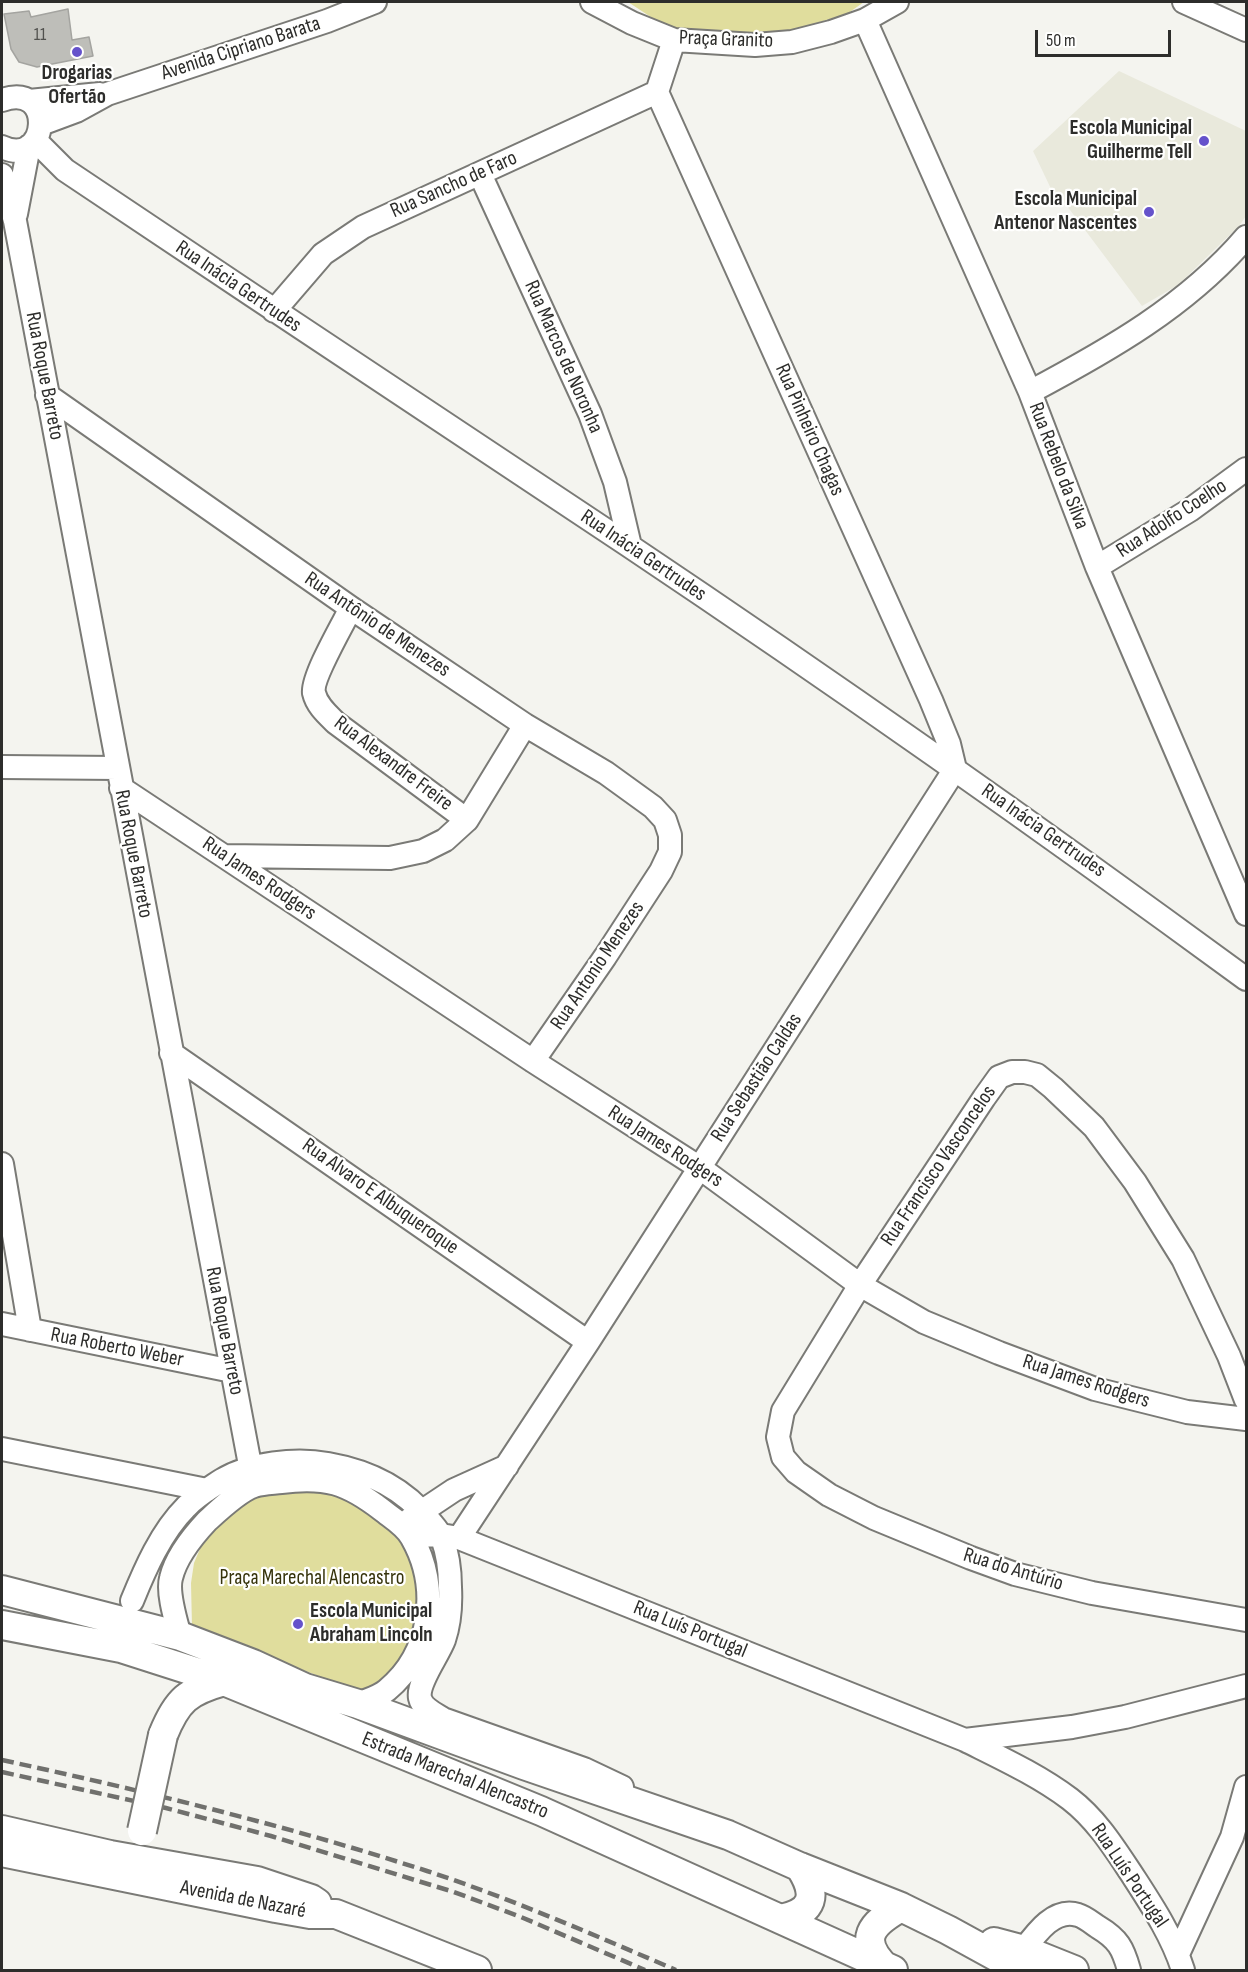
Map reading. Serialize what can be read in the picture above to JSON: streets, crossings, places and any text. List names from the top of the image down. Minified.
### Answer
{"streets":{"main road":["Estrada Marechal Alencastro","Avenida de Nazaré"],"street":["Praça Granito","Avenida Cipriano Barata","Rua Sancho de Faro","Rua Inácia Gertrudes","Rua Marcos de Noronha","Rua Roque Barreto","Rua Pinheiro Chagas","Rua Rebelo da Silva","Rua Adolfo Coelho","Rua Antônio de Menezes","Rua Alexandre Freire","Rua James Rodgers","Rua Antonio Menezes","Rua Sebastião Caldas","Rua Francisco Vasconcelos","Rua Alvaro E Albuqueroque","Rua Roberto Weber","Rua do Antúrio","Rua Luís Portugal"]},"crossings":[["Praça Granito","Rua Rebelo da Silva"],["Avenida Cipriano Barata","Rua Inácia Gertrudes"],["Avenida Cipriano Barata","Rua Roque Barreto"],["Rua Sancho de Faro","Rua Inácia Gertrudes"],["Rua Sancho de Faro","Rua Marcos de Noronha"],["Rua Sancho de Faro","Rua Pinheiro Chagas"],["Rua Inácia Gertrudes","Rua Marcos de Noronha"],["Rua Inácia Gertrudes","Rua Roque Barreto"],["Rua Inácia Gertrudes","Rua Pinheiro Chagas"],["Rua Inácia Gertrudes","Rua Sebastião Caldas"],["Rua Roque Barreto","Rua Antônio de Menezes"],["Rua Roque Barreto","Rua James Rodgers"],["Rua Roque Barreto","Rua Alvaro E Albuqueroque"],["Rua Roque Barreto","Rua Roberto Weber"],["Rua Pinheiro Chagas","Rua Sebastião Caldas"],["Rua Rebelo da Silva","Rua Adolfo Coelho"],["Rua Antônio de Menezes","Rua Alexandre Freire"],["Rua Antônio de Menezes","Rua Antonio Menezes"],["Rua James Rodgers","Rua Antonio Menezes"],["Rua James Rodgers","Rua Sebastião Caldas"],["Rua James Rodgers","Rua Francisco Vasconcelos"],["Rua Sebastião Caldas","Rua Alvaro E Albuqueroque"],["Rua Sebastião Caldas","Rua Luís Portugal"],["Rua Sebastião Caldas","Estrada Marechal Alencastro"],["Rua Francisco Vasconcelos","Rua do Antúrio"],["Rua Luís Portugal","Estrada Marechal Alencastro"]],"parks":["Praça Marechal Alencastro"],"places":["Drogarias Ofertão","Escola Municipal Guilherme Tell","Escola Municipal Antenor Nascentes","Escola Municipal Abraham Lincoln"],"house_numbers":["11"],"scale_bar":"50 m"}
